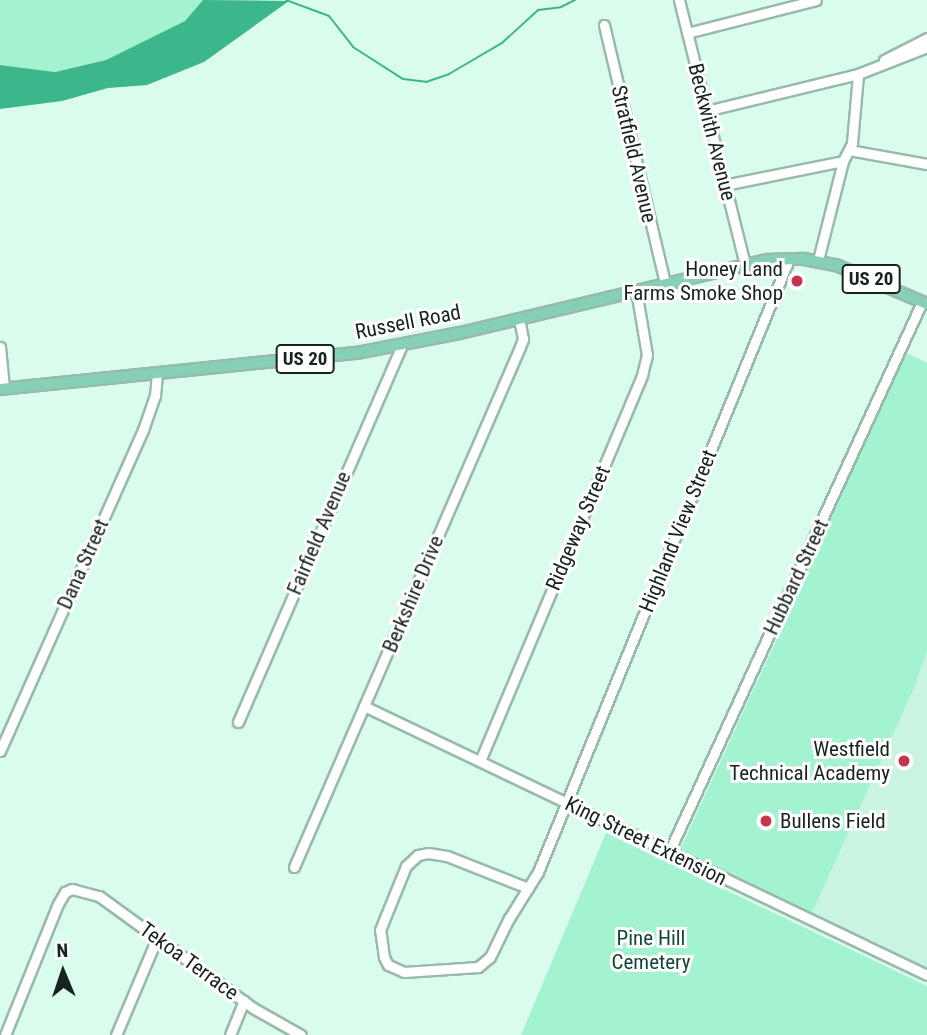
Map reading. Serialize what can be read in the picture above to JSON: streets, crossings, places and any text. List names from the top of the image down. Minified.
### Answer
{"streets":{"main road":["US 20","Russell Road"],"street":["Beckwith Avenue","Stratfield Avenue","Ridgeway Street","Highland View Street","Fairfield Avenue","Dana Street","Hubbard Street","Berkshire Drive","King Street Extension","Tekoa Terrace"]},"crossings":[["Beckwith Avenue","Russell Road"],["Stratfield Avenue","Russell Road"],["US 20","Russell Road"],["US 20","Hubbard Street"],["Russell Road","Ridgeway Street"],["Russell Road","Highland View Street"],["Russell Road","Fairfield Avenue"],["Russell Road","Dana Street"],["Russell Road","Berkshire Drive"],["Ridgeway Street","King Street Extension"],["Highland View Street","King Street Extension"],["Hubbard Street","King Street Extension"],["Berkshire Drive","King Street Extension"]],"parks":["Pine Hill Cemetery"],"places":["Honey Land Farms Smoke Shop","Westfield Technical Academy","Bullens Field"],"north":"top"}
